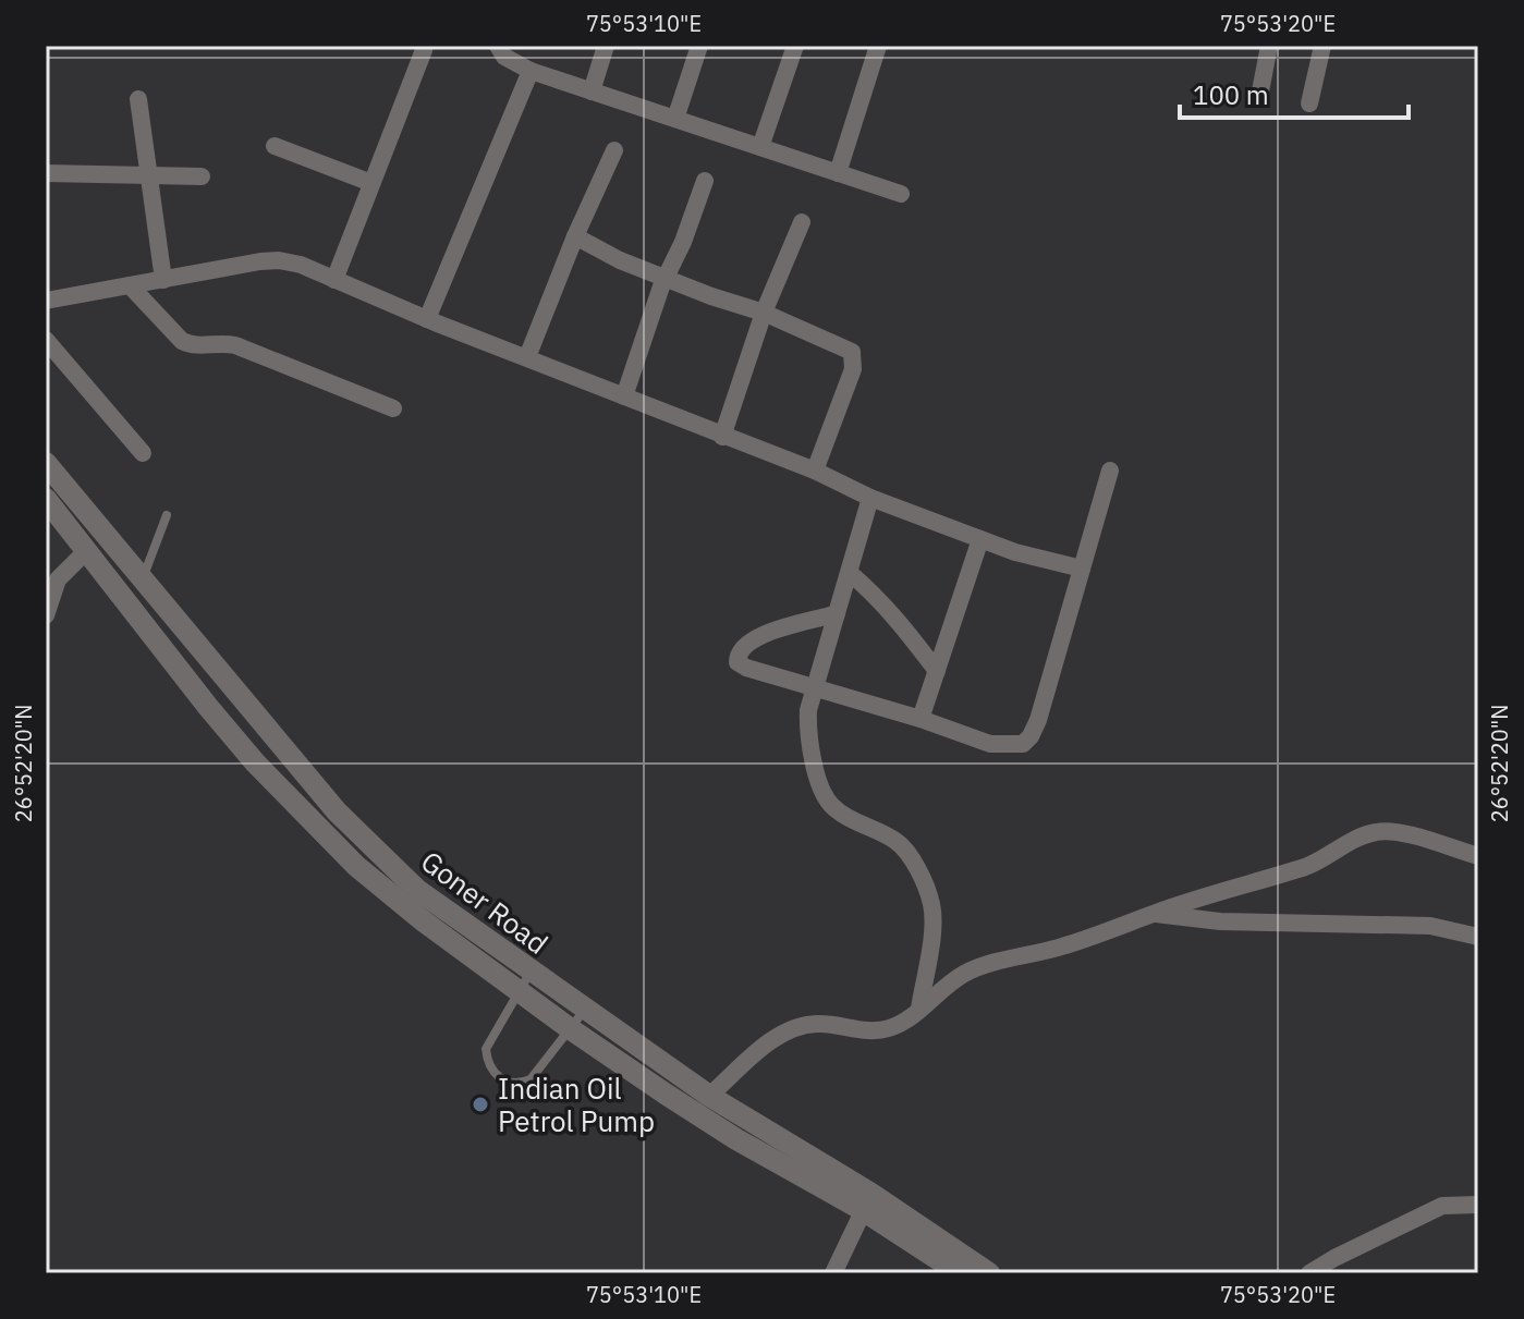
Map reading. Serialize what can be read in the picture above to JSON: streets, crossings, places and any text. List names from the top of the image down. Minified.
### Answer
{"streets":{"street":["Goner Road"]},"places":["Indian Oil Petrol Pump"],"scale_bar":"100 m","coordinates":["75°53'10\"E","75°53'20\"E","26°52'20\"N"]}
